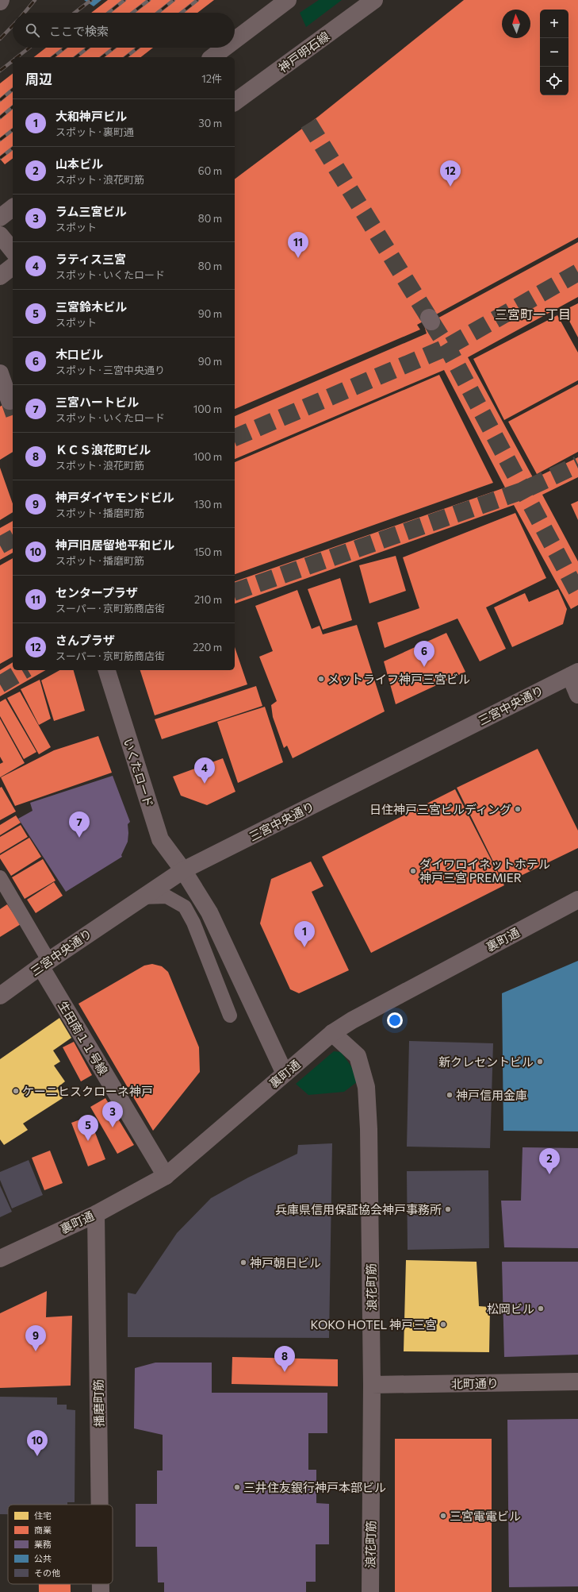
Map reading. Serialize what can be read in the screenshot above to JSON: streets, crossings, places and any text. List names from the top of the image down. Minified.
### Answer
{"streets":{"main road":["神戸明石線"],"street":["三宮中央通り","いくたロード","裏町通","生田南１１号線","浪花町筋","北町通り","播磨町筋"]},"crossings":[["三宮中央通り","いくたロード"],["三宮中央通り","生田南１１号線"],["いくたロード","裏町通"],["裏町通","生田南１１号線"],["裏町通","浪花町筋"],["裏町通","播磨町筋"],["浪花町筋","北町通り"]],"districts":["三宮町一丁目"],"places":["メットライフ神戸三宮ビル","日住神戸三宮ビルディング","ダイワロイネットホテル 神戸三宮 PREMIER","新クレセントビル","ケーニヒスクローネ神戸","神戸信用金庫","兵庫県信用保証協会神戸事務所","神戸朝日ビル","松岡ビル","KOKO HOTEL 神戸三宮","三井住友銀行神戸本部ビル","三宮電電ビル"],"legend":["住宅","商業","業務","公共","その他"],"north":"top","page":{"map_buttons":["+","−"],"search":"ここで検索","heading":["周辺","12件"],"list":[{"mark":"1","name":"大和神戸ビル","note":"スポット · 裏町通","value":"30 m"},{"mark":"2","name":"山本ビル","note":"スポット · 浪花町筋","value":"60 m"},{"mark":"3","name":"ラム三宮ビル","note":"スポット","value":"80 m"},{"mark":"4","name":"ラティス三宮","note":"スポット · いくたロード","value":"80 m"},{"mark":"5","name":"三宮鈴木ビル","note":"スポット","value":"90 m"},{"mark":"6","name":"木口ビル","note":"スポット · 三宮中央通り","value":"90 m"},{"mark":"7","name":"三宮ハートビル","note":"スポット · いくたロード","value":"100 m"},{"mark":"8","name":"ＫＣＳ浪花町ビル","note":"スポット · 浪花町筋","value":"100 m"},{"mark":"9","name":"神戸ダイヤモンドビル","note":"スポット · 播磨町筋","value":"130 m"},{"mark":"10","name":"神戸旧居留地平和ビル","note":"スポット · 播磨町筋","value":"150 m"},{"mark":"11","name":"センタープラザ","note":"スーパー · 京町筋商店街","value":"210 m"},{"mark":"12","name":"さんプラザ","note":"スーパー · 京町筋商店街","value":"220 m"}],"pins":["12","11","6","4","7","1","3","5","2","9","8","10"]}}
